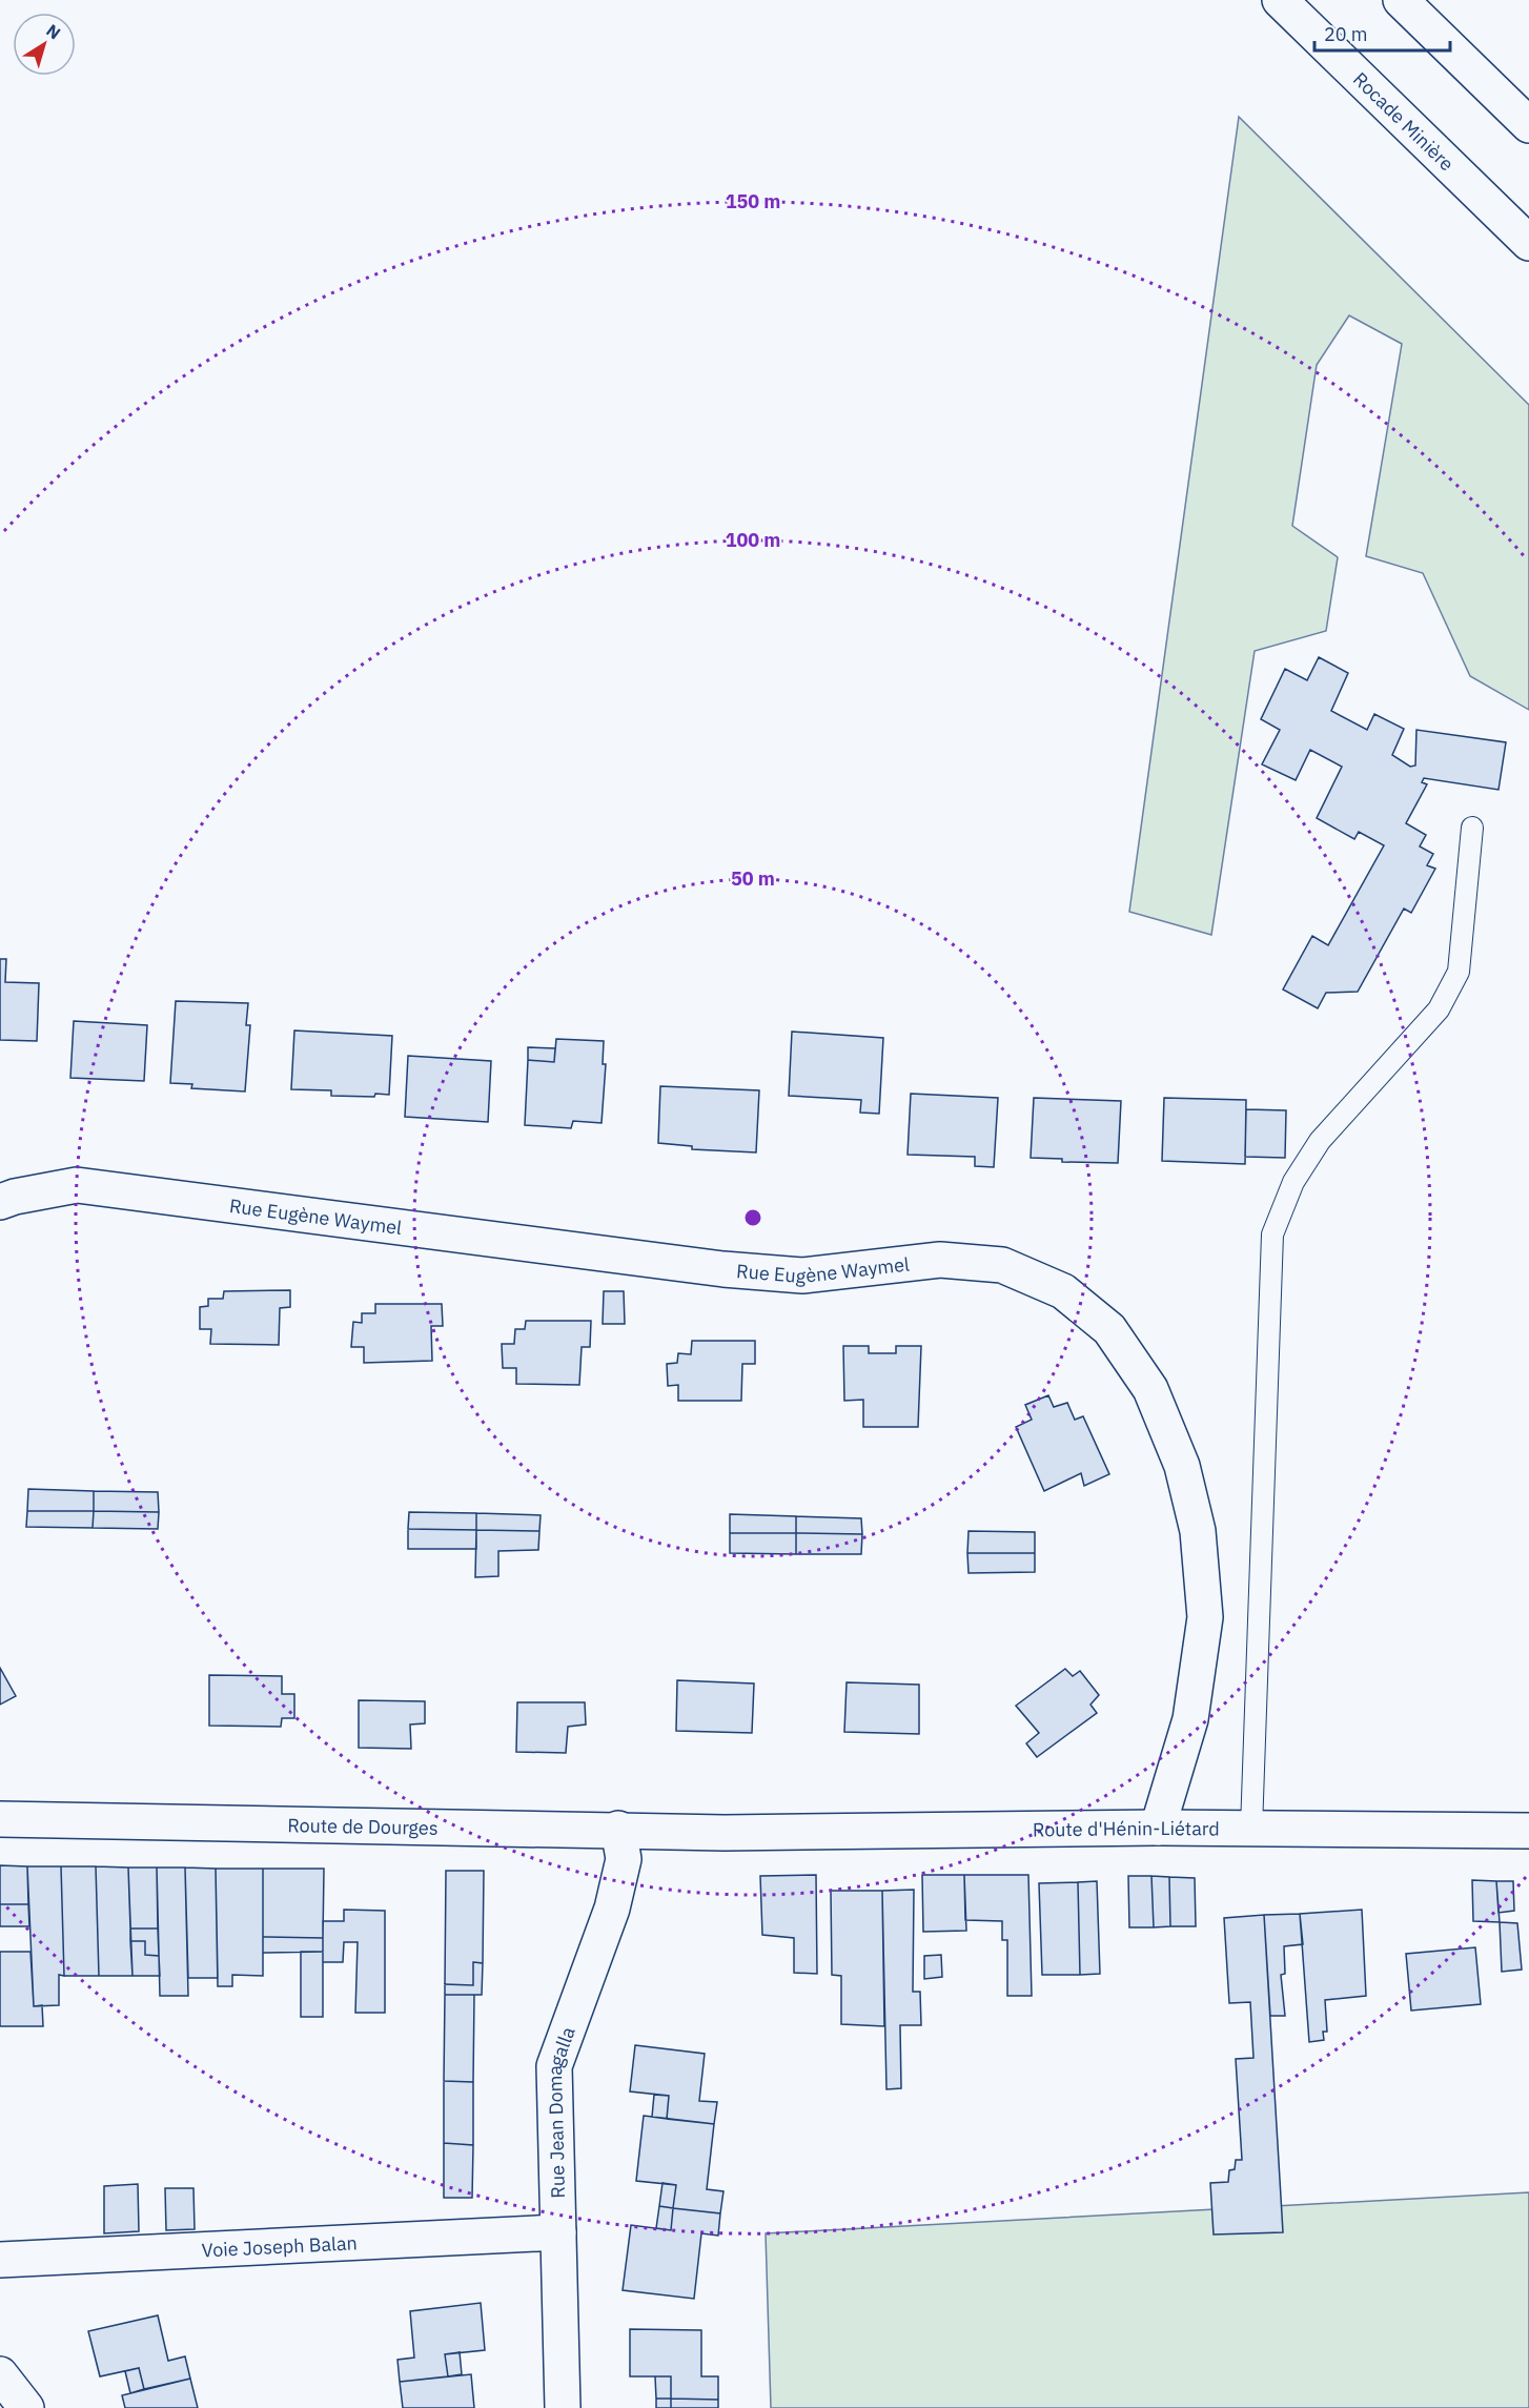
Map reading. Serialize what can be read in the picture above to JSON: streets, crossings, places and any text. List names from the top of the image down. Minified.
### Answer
{"streets":{"main road":["Rocade Minière","Rue Eugène Waymel","Route de Dourges","Route d'Hénin-Liétard","Rue Jean Domagalla","Voie Joseph Balan"]},"crossings":[["Rue Eugène Waymel","Route d'Hénin-Liétard"],["Route de Dourges","Route d'Hénin-Liétard"],["Route de Dourges","Rue Jean Domagalla"],["Rue Jean Domagalla","Voie Joseph Balan"]],"scale_bar":"20 m","north":"top right","rings":["150 m","100 m","50 m"]}
